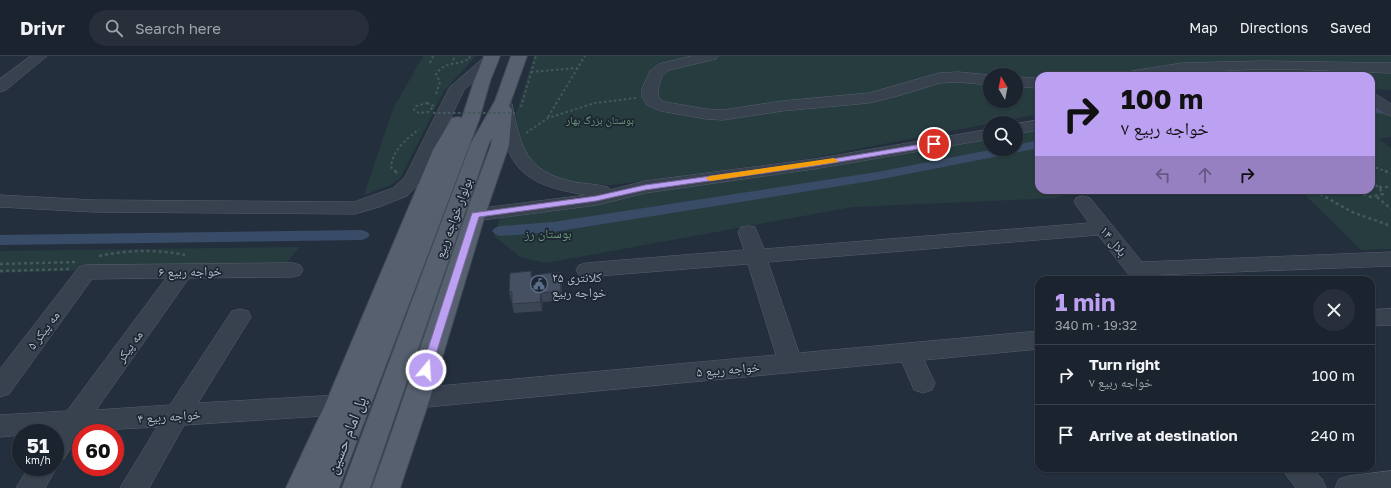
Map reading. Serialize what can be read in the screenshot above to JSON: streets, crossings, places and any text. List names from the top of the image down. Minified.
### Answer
{"streets":{"main road":["بولوار خواجه ربیع","پل امام حسین"],"street":["بلال ۱۴","خواجه ربیع ۶","مه پیکر ۵","مه پیکر","خواجه ربیع ۵","خواجه ربیع ۴"]},"crossings":[["بولوار خواجه ربیع","پل امام حسین"],["خواجه ربیع ۶","مه پیکر ۵"],["خواجه ربیع ۶","مه پیکر"],["مه پیکر","خواجه ربیع ۴"]],"parks":["بوستان بزرگ بهار","بوستان رز"],"places":{"public building":["کلانتری ٢۵ خواجه ربیع"]},"north":"top","page":{"header":"Drivr","search":"Search here","nav":["Map","Directions","Saved"],"turn":["100 m","خواجه ربیع ۷"],"heading":["1 min","340 m · 19:32"],"list":[{"name":"Turn right","note":"خواجه ربیع ۷","value":"100 m"},{"name":"Arrive at destination","value":"240 m"}],"speed":"51 km/h","limit":"60"}}
